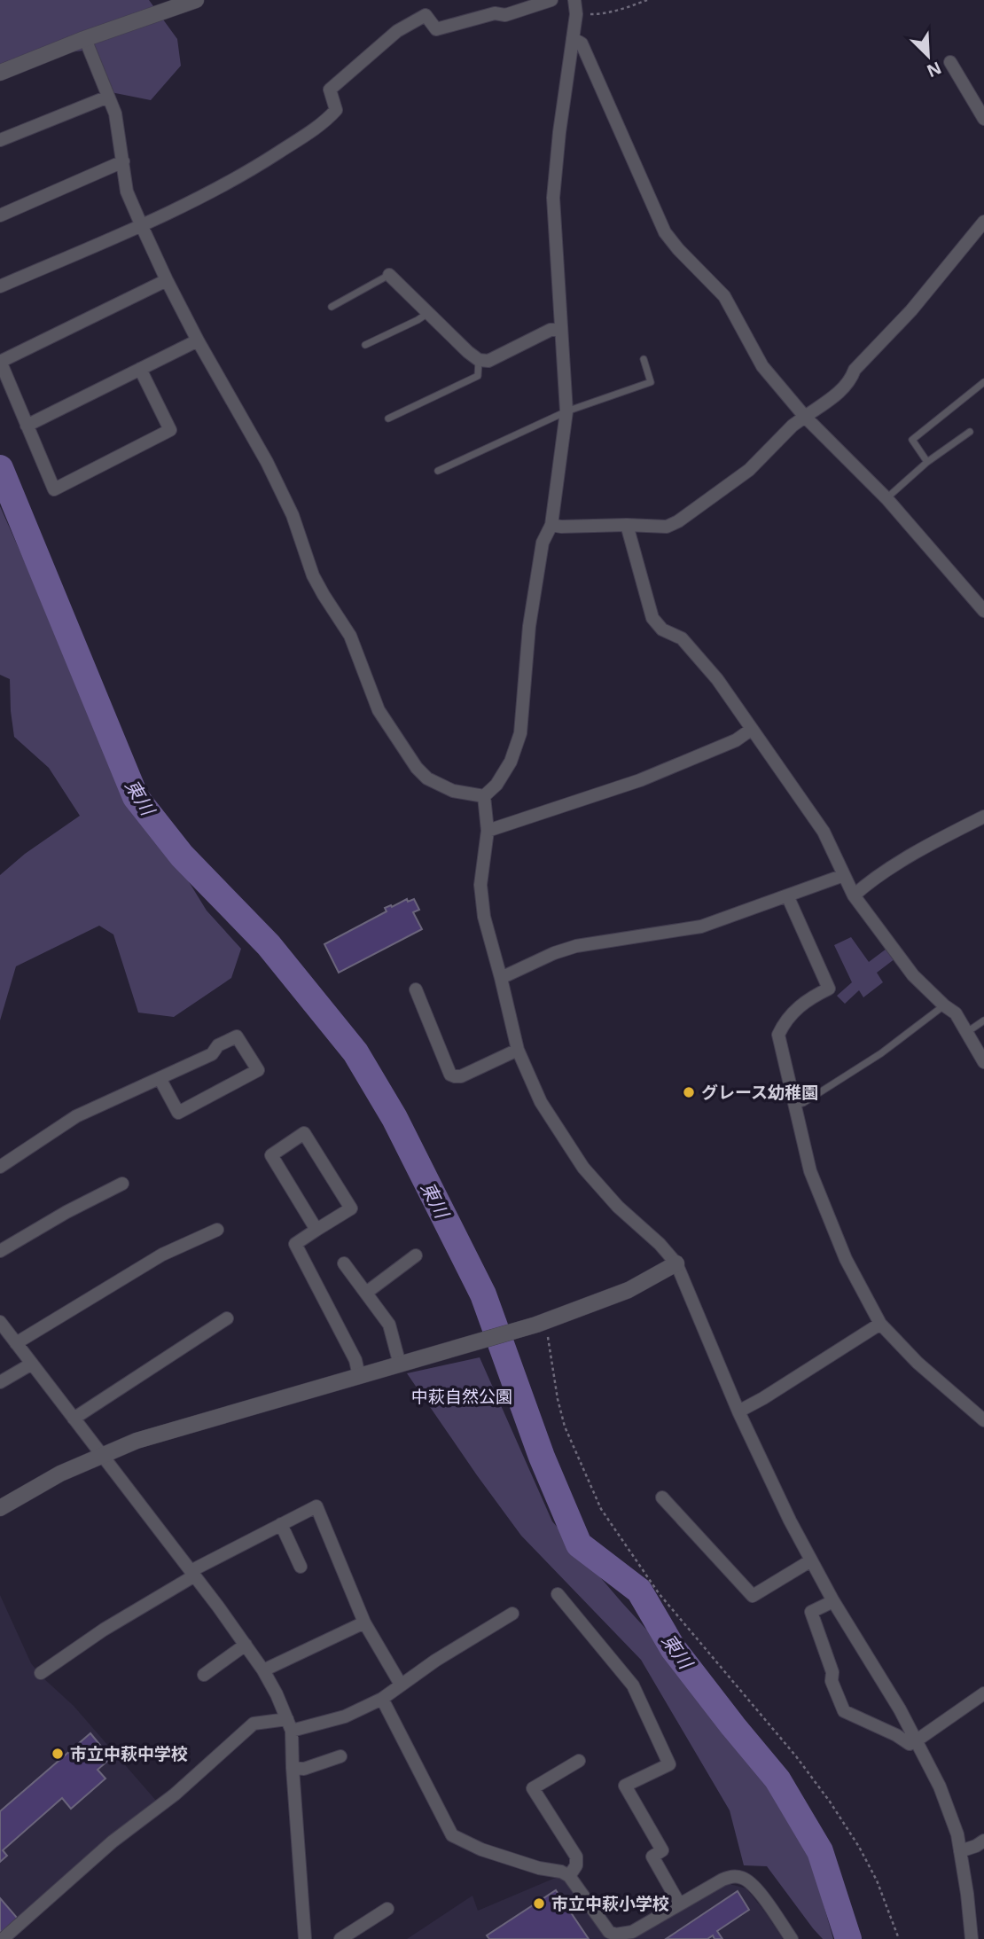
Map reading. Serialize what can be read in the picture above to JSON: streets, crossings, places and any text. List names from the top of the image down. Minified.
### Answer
{"water":["東川"],"parks":["中萩自然公園"],"places":["グレース幼稚園","市立中萩中学校","市立中萩小学校"],"north":"bottom right"}
